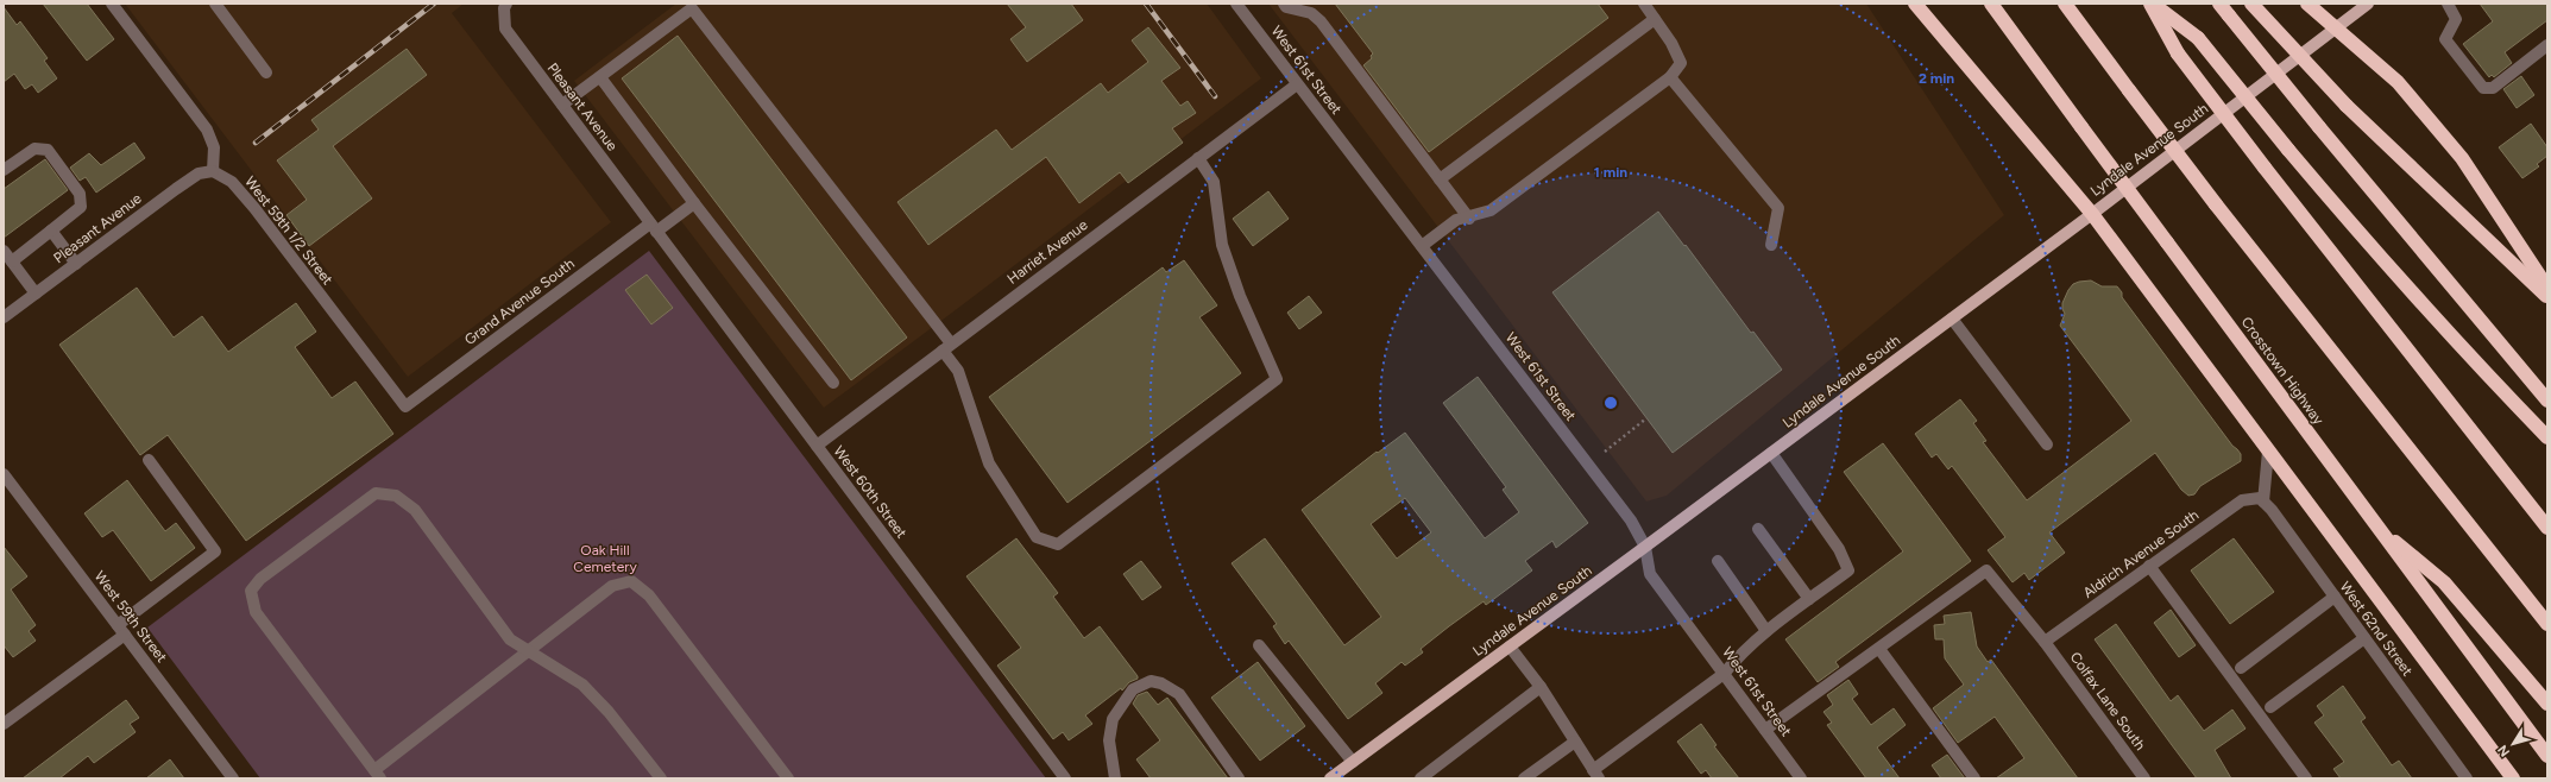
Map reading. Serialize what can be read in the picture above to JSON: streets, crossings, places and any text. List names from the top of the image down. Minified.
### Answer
{"streets":{"highway":["Crosstown Highway"],"main road":["Lyndale Avenue South"],"street":["West 61st Street","Pleasant Avenue","West 59th 1/2 Street","Harriet Avenue","Grand Avenue South","West 60th Street","Aldrich Avenue South","West 59th Street","West 62nd Street","Colfax Lane South"]},"crossings":[["West 61st Street","Lyndale Avenue South"],["West 61st Street","Harriet Avenue"],["Pleasant Avenue","West 59th 1/2 Street"],["Pleasant Avenue","Grand Avenue South"],["Pleasant Avenue","West 60th Street"],["West 59th 1/2 Street","Grand Avenue South"],["Harriet Avenue","West 60th Street"],["Grand Avenue South","West 60th Street"],["Aldrich Avenue South","West 62nd Street"],["Aldrich Avenue South","Colfax Lane South"]],"parks":["Oak Hill Cemetery"],"north":"bottom left","rings":["2 min","1 min"]}
